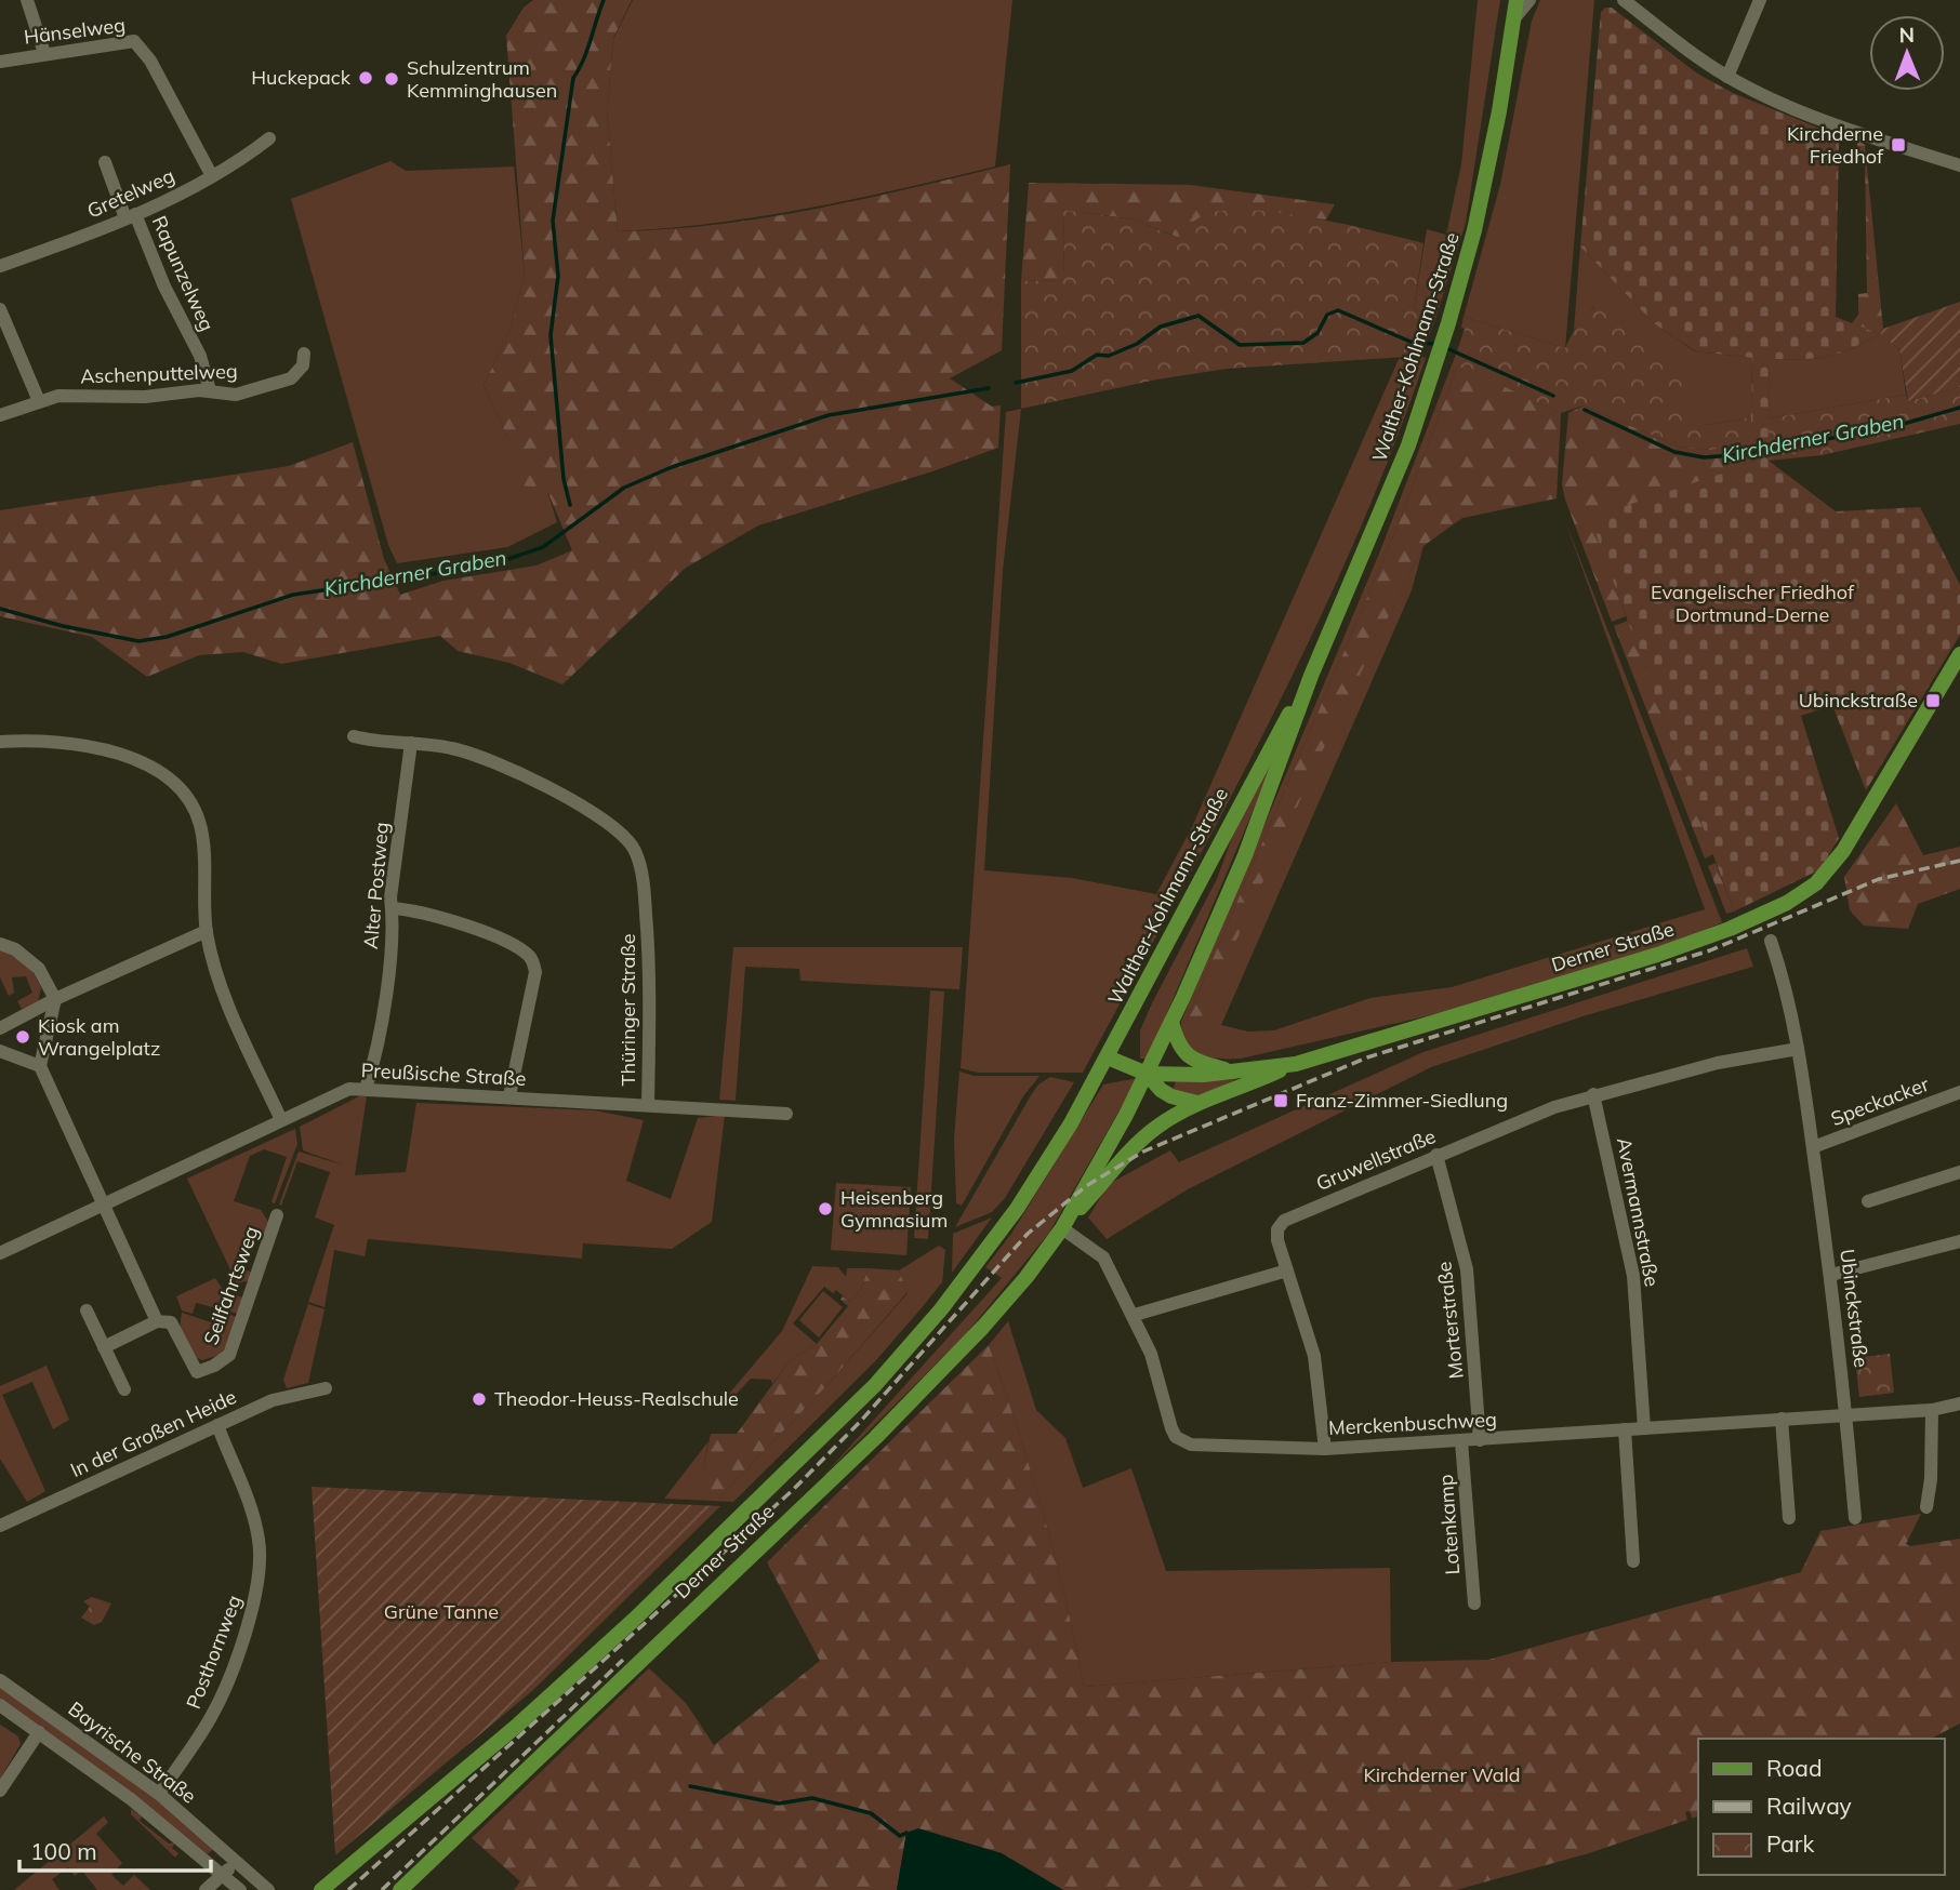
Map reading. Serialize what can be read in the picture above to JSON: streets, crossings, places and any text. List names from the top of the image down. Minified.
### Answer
{"streets":{"main road":["Walther-Kohlmann-Straße","Derner Straße"],"street":["Hänselweg","Gretelweg","Rapunzelweg","Aschenputtelweg","Alter Postweg","Thüringer Straße","Preußische Straße","Speckacker","Gruwellstraße","Avermannstraße","Seilfahrtsweg","Ubinckstraße","Morterstraße","Merckenbuschweg","In der Großen Heide","Lotenkamp","Posthornweg","Bayrische Straße"]},"crossings":[["Hänselweg","Gretelweg"],["Gretelweg","Rapunzelweg"],["Rapunzelweg","Aschenputtelweg"],["Walther-Kohlmann-Straße","Derner Straße"],["Walther-Kohlmann-Straße","Merckenbuschweg"],["Alter Postweg","Thüringer Straße"],["Alter Postweg","Preußische Straße"],["Derner Straße","Merckenbuschweg"],["Thüringer Straße","Preußische Straße"],["Preußische Straße","Seilfahrtsweg"],["Speckacker","Ubinckstraße"],["Gruwellstraße","Avermannstraße"],["Gruwellstraße","Ubinckstraße"],["Gruwellstraße","Morterstraße"],["Gruwellstraße","Merckenbuschweg"],["Avermannstraße","Merckenbuschweg"],["Ubinckstraße","Merckenbuschweg"],["Morterstraße","Merckenbuschweg"],["Merckenbuschweg","Lotenkamp"],["In der Großen Heide","Posthornweg"],["Posthornweg","Bayrische Straße"]],"water":["Kirchderner Graben"],"parks":["Evangelischer Friedhof Dortmund-Derne","Grüne Tanne","Kirchderner Wald"],"places":{"other":["Huckepack","Schulzentrum Kemminghausen","Kiosk am Wrangelplatz","Heisenberg Gymnasium","Theodor-Heuss-Realschule"],"transit":["Kirchderne Friedhof","Ubinckstraße","Franz-Zimmer-Siedlung"]},"legend":["Road","Railway","Park"],"scale_bar":"100 m","north":"top"}
